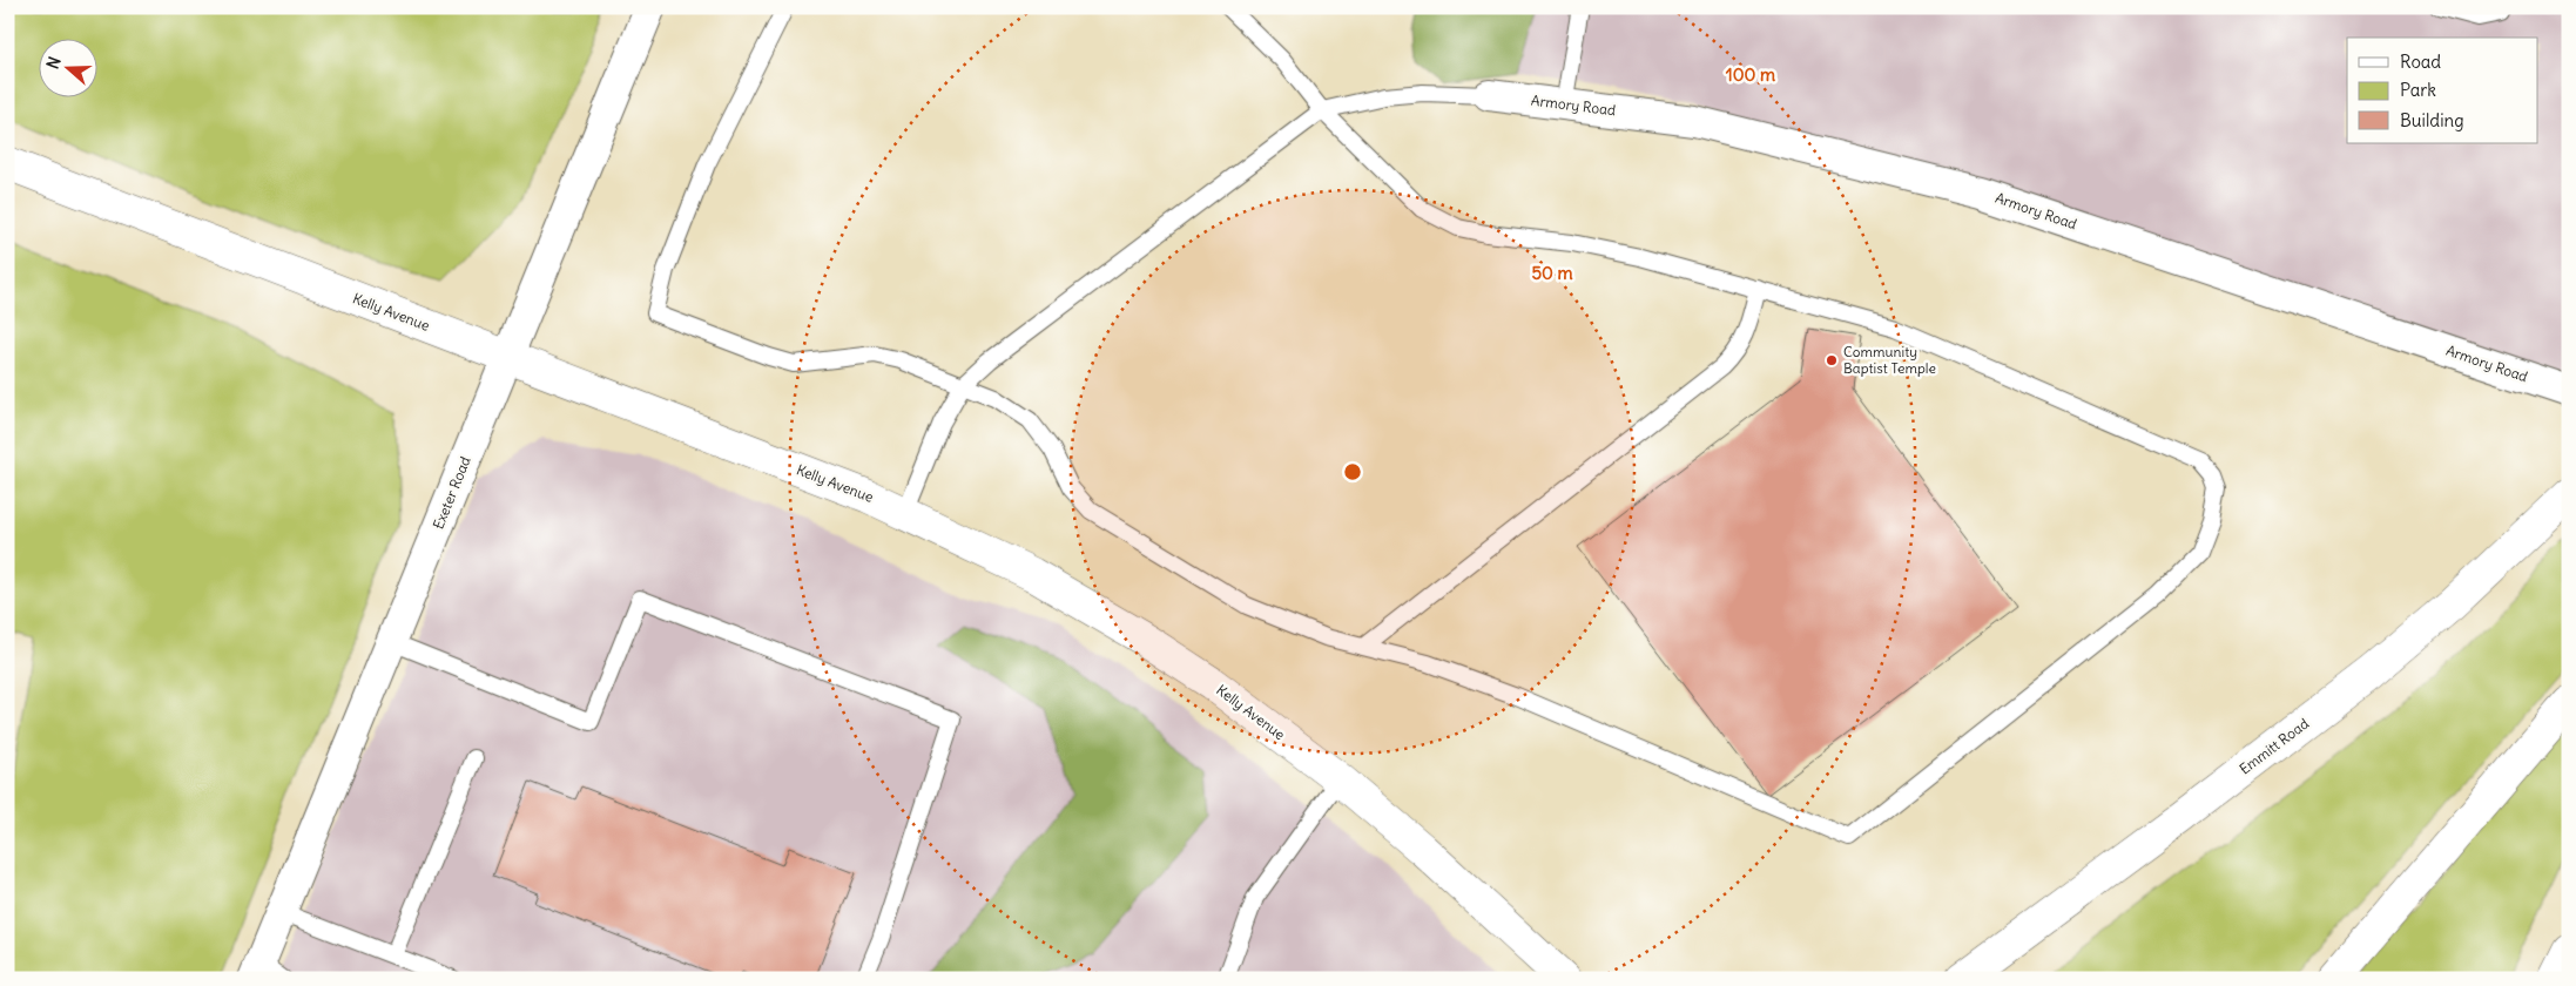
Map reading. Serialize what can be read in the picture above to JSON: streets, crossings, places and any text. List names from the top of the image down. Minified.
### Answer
{"streets":{"main road":["Kelly Avenue","Emmitt Road"],"street":["Armory Road","Exeter Road"]},"crossings":[["Kelly Avenue","Exeter Road"]],"places":["Community Baptist Temple"],"legend":["Road","Park","Building"],"north":"left","rings":["100 m","50 m"]}
